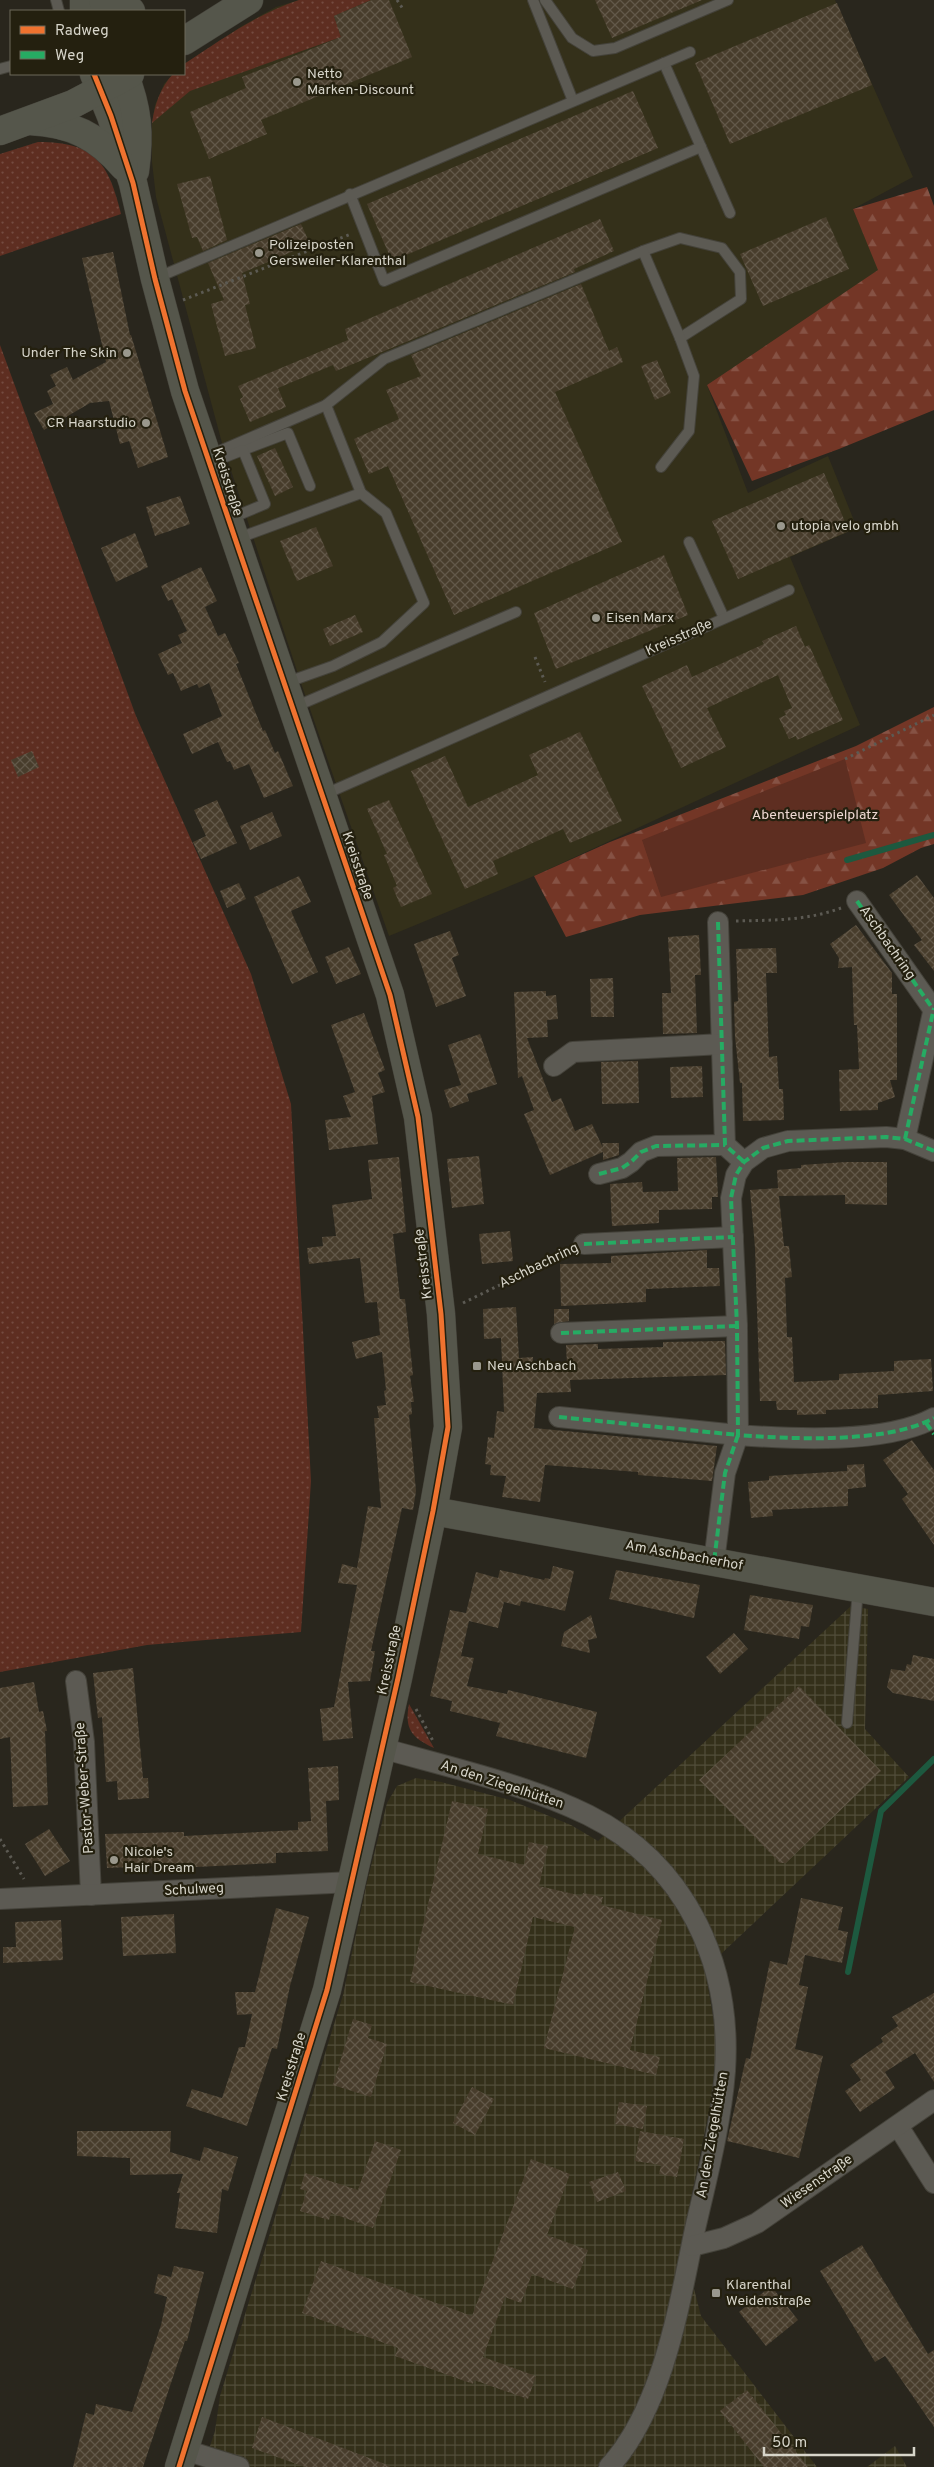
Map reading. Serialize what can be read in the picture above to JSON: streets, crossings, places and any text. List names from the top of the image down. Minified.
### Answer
{"streets":{"street":["Kreisstraße","Aschbachring","Am Aschbacherhof","An den Ziegelhütten","Pastor-Weber-Straße","Schulweg","Wiesenstraße"]},"crossings":[["Kreisstraße","Aschbachring"],["Kreisstraße","Am Aschbacherhof"],["Kreisstraße","An den Ziegelhütten"],["Kreisstraße","Schulweg"],["An den Ziegelhütten","Wiesenstraße"],["Pastor-Weber-Straße","Schulweg"]],"parks":["Abenteuerspielplatz"],"places":{"other":["Netto Marken-Discount","Polizeiposten Gersweiler-Klarenthal","Under The Skin","CR Haarstudio","utopia velo gmbh","Eisen Marx","Nicole's Hair Dream"],"transit":["Neu Aschbach","Klarenthal Weidenstraße"]},"legend":["Radweg","Weg"],"scale_bar":"50 m"}
